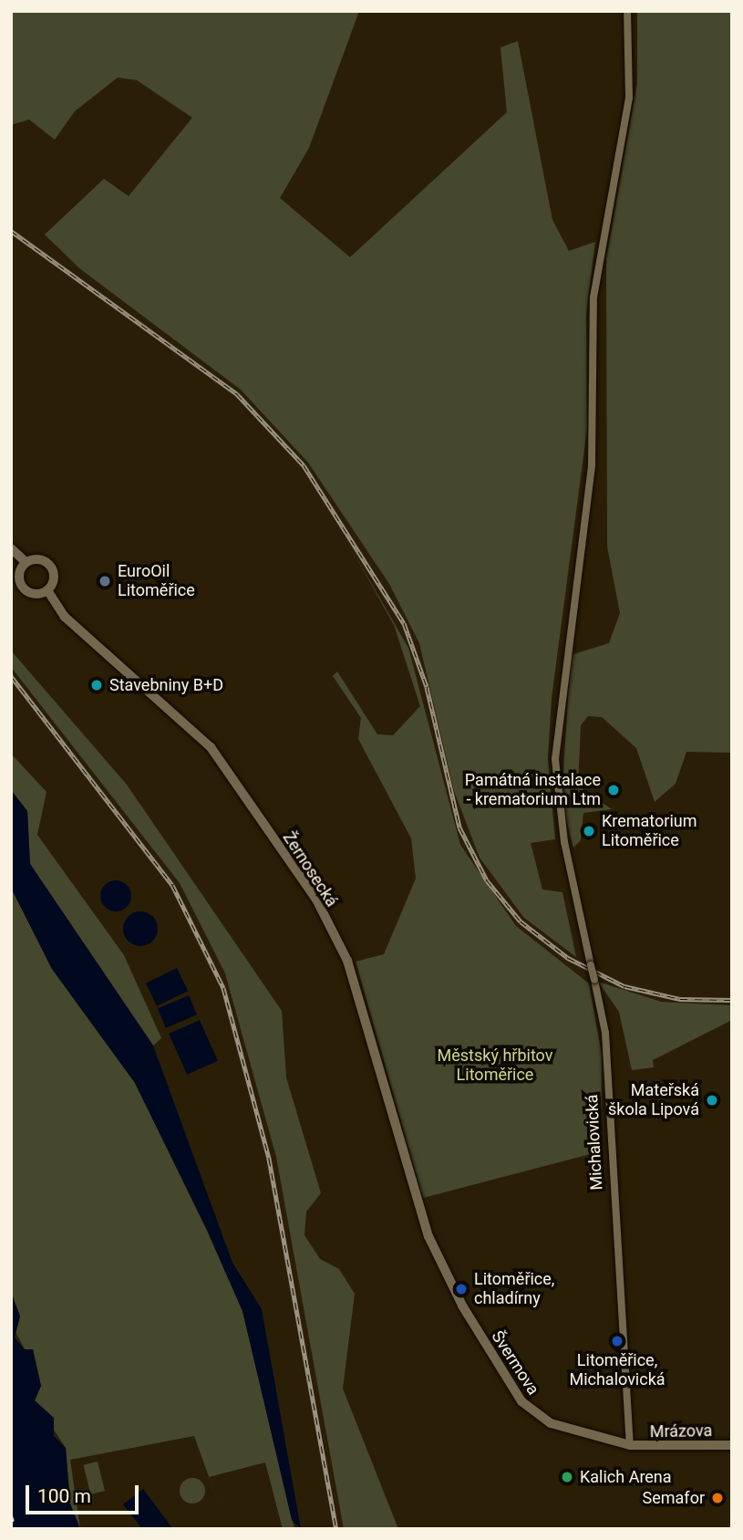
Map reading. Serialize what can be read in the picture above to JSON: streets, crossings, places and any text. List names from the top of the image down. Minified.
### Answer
{"streets":{"main road":["Žernosecká","Švermova","Mrázova"],"street":["Michalovická"]},"crossings":[["Žernosecká","Švermova"],["Michalovická","Švermova"],["Michalovická","Mrázova"],["Švermova","Mrázova"]],"parks":["Městský hřbitov Litoměřice"],"places":["EuroOil Litoměřice","Stavebniny B+D","Památná instalace - krematorium Ltm","Krematorium Litoměřice","Mateřská škola Lipová","Litoměřice, chladírny","Litoměřice, Michalovická","Kalich Arena","Semafor"],"scale_bar":"100 m"}
